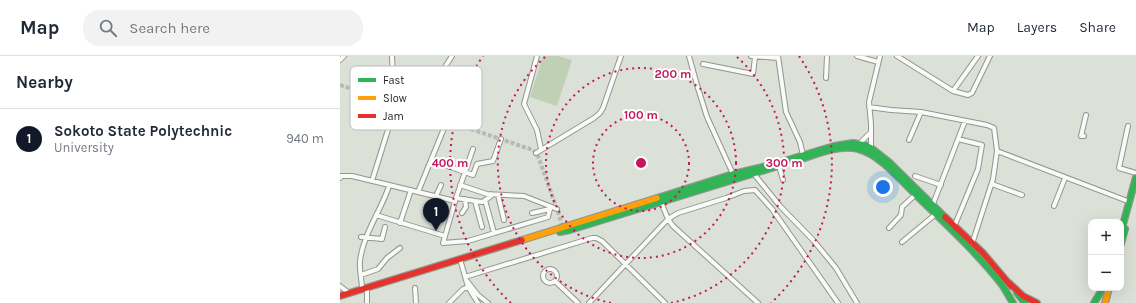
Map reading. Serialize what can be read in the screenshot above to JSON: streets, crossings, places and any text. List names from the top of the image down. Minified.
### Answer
{"legend":["Fast","Slow","Jam"],"page":{"header":"Map","search":"Search here","nav":["Map","Layers","Share"],"heading":"Nearby","list":[{"mark":"1","name":"Sokoto State Polytechnic","note":"University","value":"940 m"}],"pins":"1","map_buttons":["+","−"]},"rings":["200 m","100 m","300 m","400 m"]}
